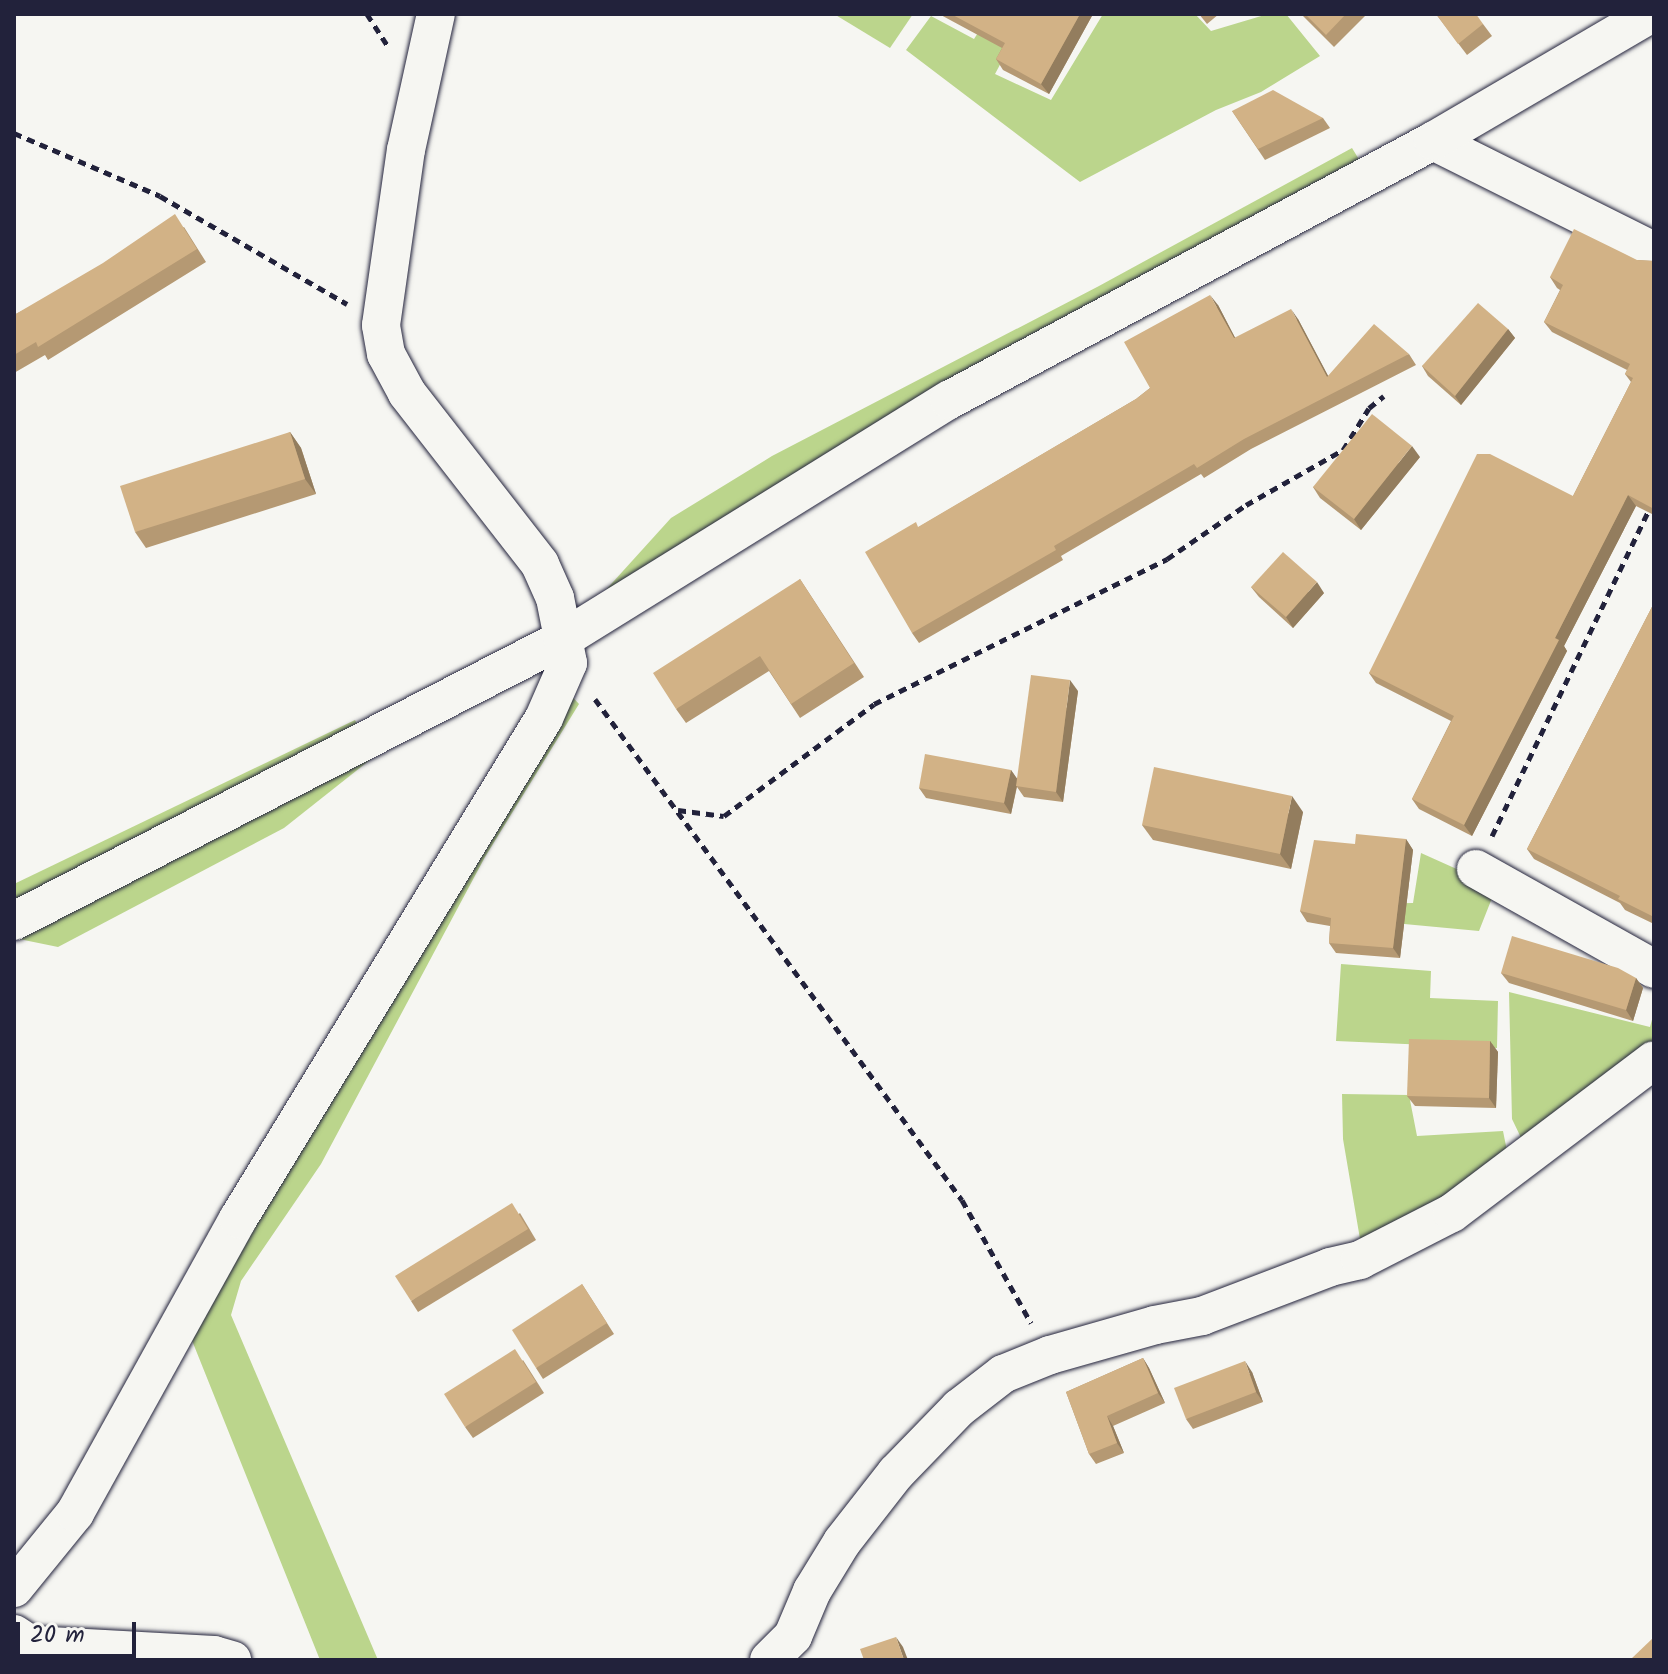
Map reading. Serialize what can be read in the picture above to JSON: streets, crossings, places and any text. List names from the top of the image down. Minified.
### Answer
{"scale_bar":"20 m"}
